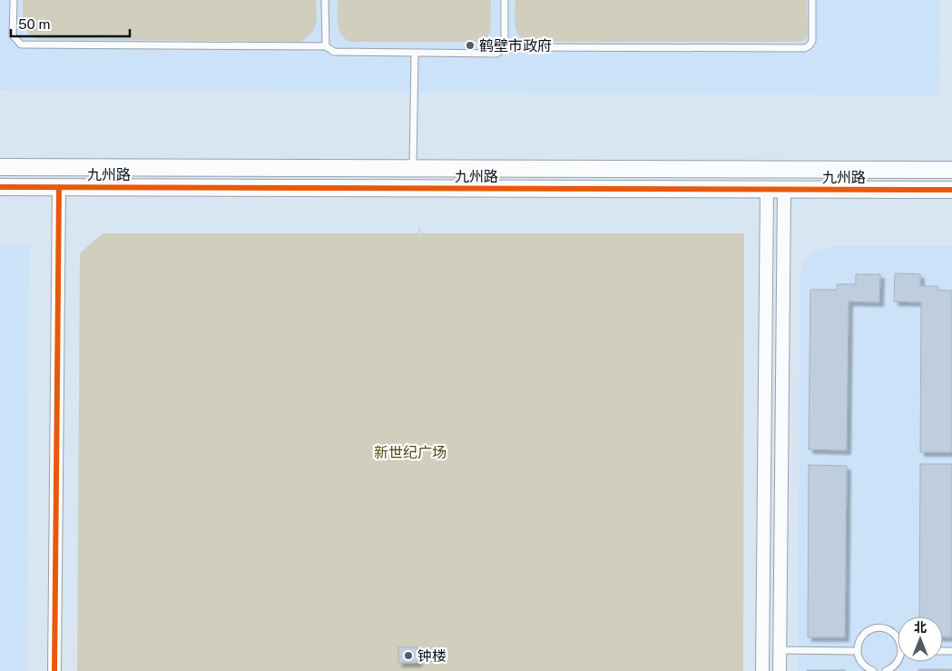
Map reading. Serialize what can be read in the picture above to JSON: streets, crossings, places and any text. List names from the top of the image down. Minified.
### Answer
{"streets":{"street":["九州路"]},"parks":["新世纪广场"],"places":["鹤壁市政府","钟楼"],"scale_bar":"50 m","north":"top"}
